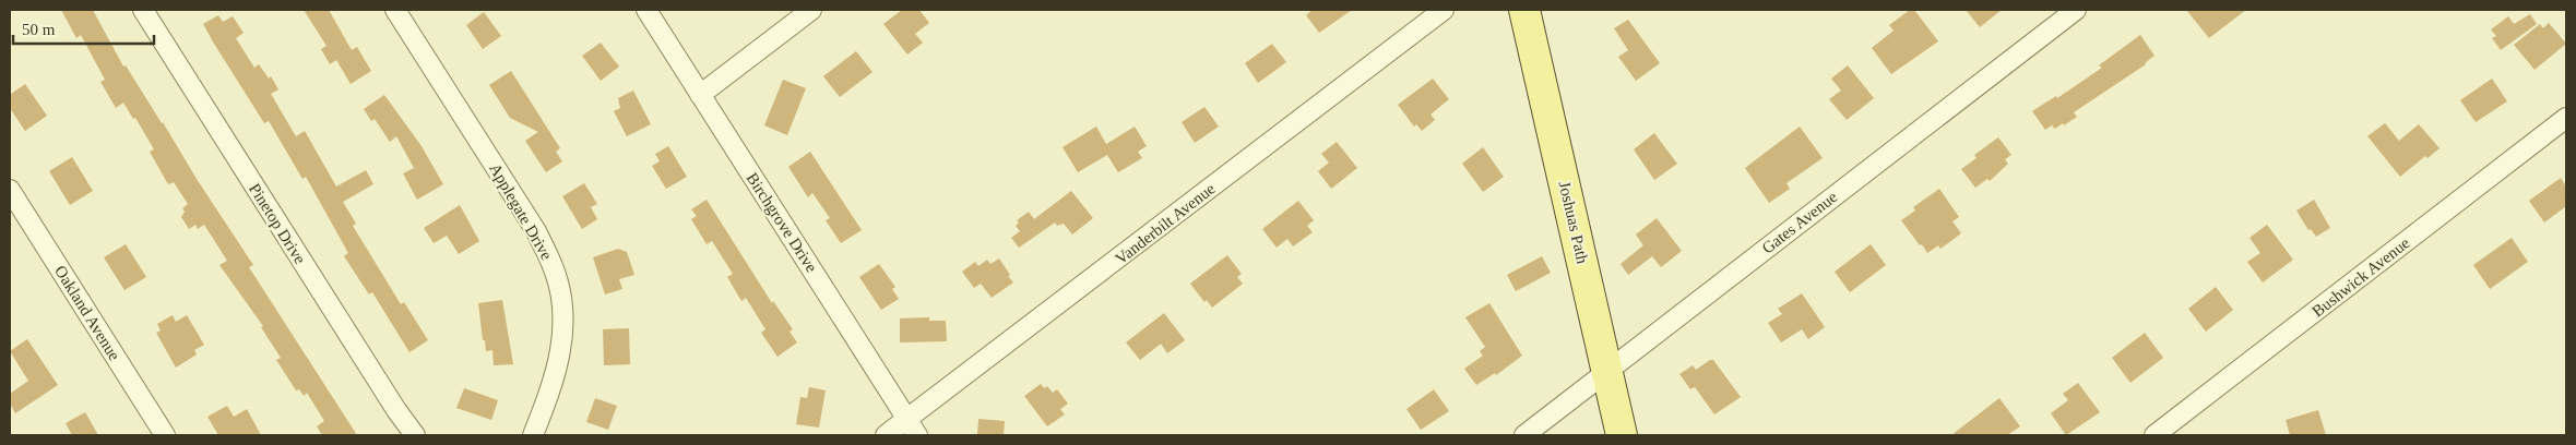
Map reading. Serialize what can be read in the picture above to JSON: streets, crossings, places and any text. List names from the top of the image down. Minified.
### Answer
{"streets":{"main road":["Joshuas Path"],"street":["Applegate Drive","Birchgrove Drive","Gates Avenue","Pinetop Drive","Vanderbilt Avenue","Bushwick Avenue","Oakland Avenue"]},"crossings":[["Birchgrove Drive","Vanderbilt Avenue"],["Joshuas Path","Gates Avenue"]],"scale_bar":"50 m"}
